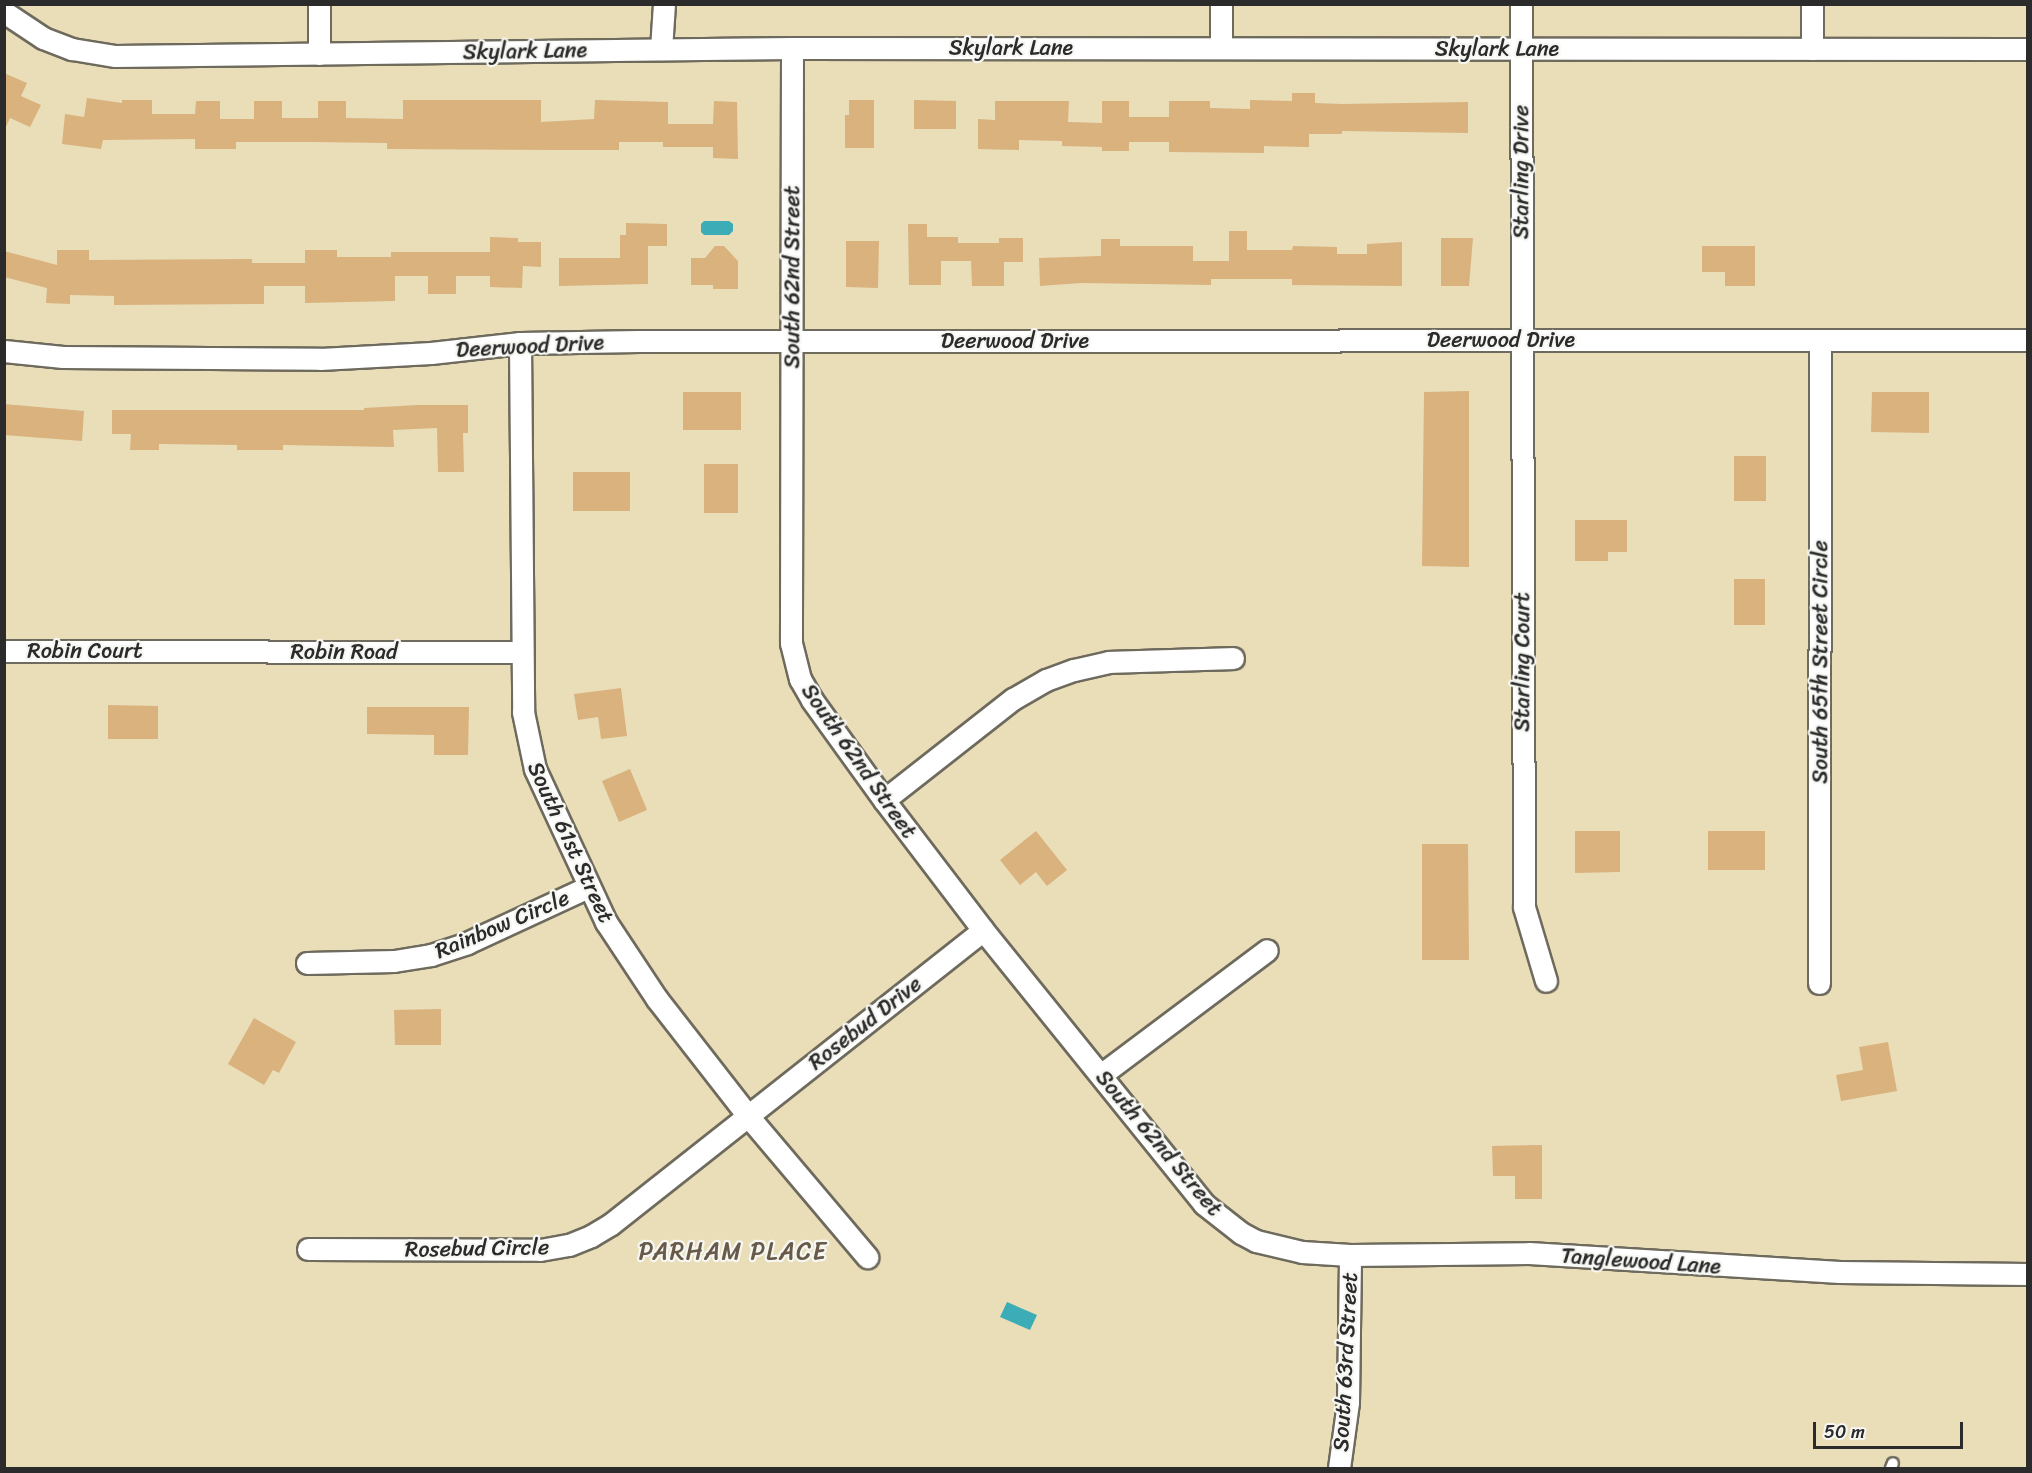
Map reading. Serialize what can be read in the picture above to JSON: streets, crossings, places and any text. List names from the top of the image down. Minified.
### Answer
{"streets":{"street":["Skylark Lane","Starling Drive","South 62nd Street","Deerwood Drive","Robin Court","Robin Road","Starling Court","South 65th Street Circle","South 61st Street","Rainbow Circle","Rosebud Drive","Rosebud Circle","Tanglewood Lane","South 63rd Street"]},"crossings":[["Skylark Lane","Starling Drive"],["Skylark Lane","South 62nd Street"],["Starling Drive","Deerwood Drive"],["Starling Drive","Starling Court"],["South 62nd Street","Deerwood Drive"],["South 62nd Street","Rosebud Drive"],["South 62nd Street","Tanglewood Lane"],["Deerwood Drive","Starling Court"],["Deerwood Drive","South 65th Street Circle"],["Deerwood Drive","South 61st Street"],["Robin Court","Robin Road"],["Robin Road","South 61st Street"],["South 61st Street","Rainbow Circle"],["South 61st Street","Rosebud Drive"],["South 61st Street","Rosebud Circle"],["Rosebud Drive","Rosebud Circle"],["Tanglewood Lane","South 63rd Street"]],"districts":["PARHAM PLACE"],"scale_bar":"50 m"}
